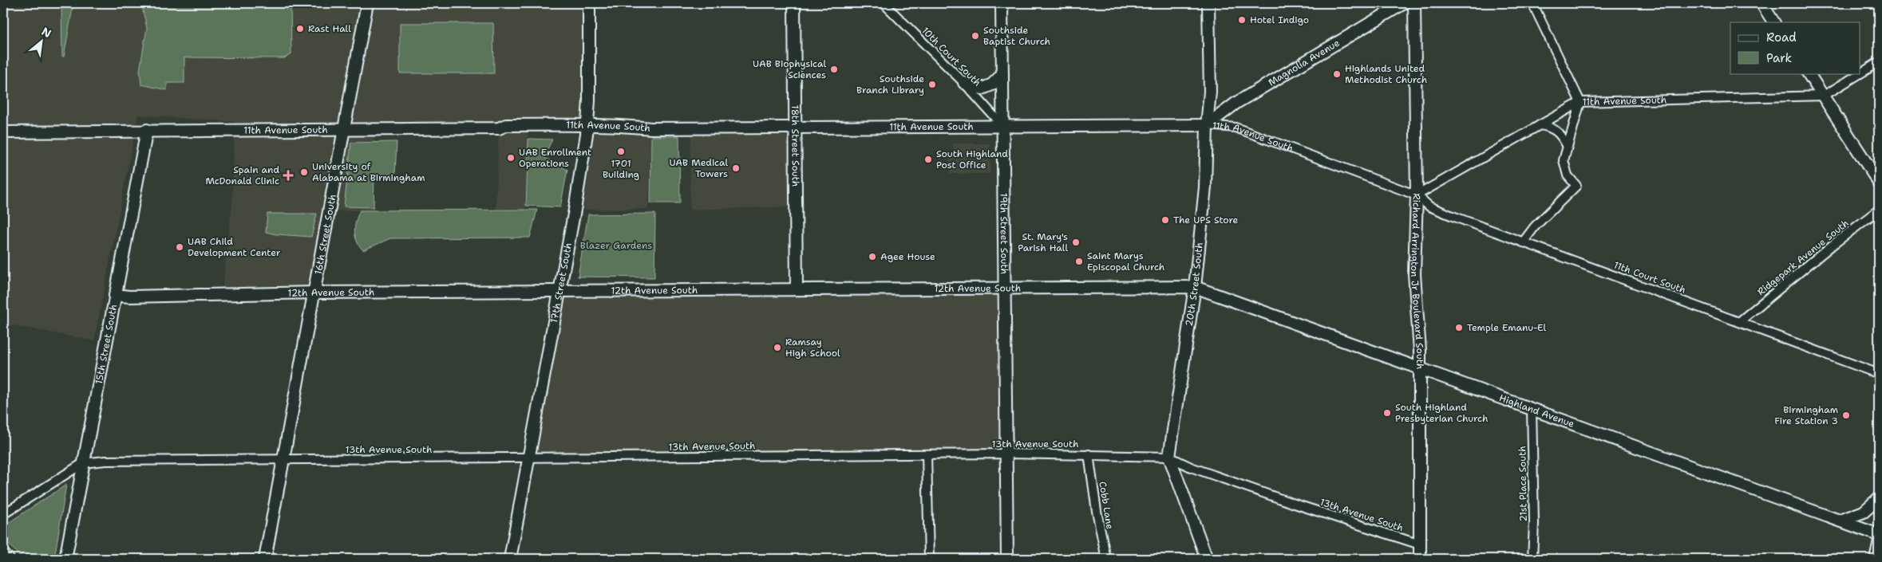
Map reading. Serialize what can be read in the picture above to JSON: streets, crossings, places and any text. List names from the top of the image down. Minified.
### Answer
{"streets":{"street":["10th Court South","Magnolia Avenue","11th Avenue South","18th Street South","19th Street South","16th Street South","Ridgepark Avenue South","11th Court South","Richard Arrington Jr Boulevard South","17th Street South","20th Street South","12th Avenue South","15th Street South","Highland Avenue","13th Avenue South","21st Place South","Cobb Lane"]},"crossings":[["10th Court South","11th Avenue South"],["10th Court South","19th Street South"],["Magnolia Avenue","11th Avenue South"],["Magnolia Avenue","20th Street South"],["11th Avenue South","18th Street South"],["11th Avenue South","19th Street South"],["11th Avenue South","16th Street South"],["11th Avenue South","11th Court South"],["11th Avenue South","Richard Arrington Jr Boulevard South"],["11th Avenue South","17th Street South"],["11th Avenue South","20th Street South"],["11th Avenue South","15th Street South"],["18th Street South","12th Avenue South"],["19th Street South","12th Avenue South"],["19th Street South","13th Avenue South"],["16th Street South","12th Avenue South"],["16th Street South","13th Avenue South"],["Ridgepark Avenue South","11th Court South"],["11th Court South","Richard Arrington Jr Boulevard South"],["Richard Arrington Jr Boulevard South","Highland Avenue"],["Richard Arrington Jr Boulevard South","13th Avenue South"],["17th Street South","12th Avenue South"],["17th Street South","13th Avenue South"],["20th Street South","12th Avenue South"],["20th Street South","Highland Avenue"],["20th Street South","13th Avenue South"],["12th Avenue South","15th Street South"],["12th Avenue South","Highland Avenue"],["15th Street South","13th Avenue South"],["Highland Avenue","21st Place South"],["13th Avenue South","Cobb Lane"]],"parks":["Blazer Gardens"],"places":{"other":["Hotel Indigo","Rast Hall","Southside Baptist Church","UAB Biophysical Sciences","Highlands United Methodist Church","Southside Branch Library","1701 Building","UAB Enrollment Operations","South Highland Post Office","UAB Medical Towers","University of Alabama at Birmingham","The UPS Store","St. Mary's Parish Hall","UAB Child Development Center","Agee House","Saint Marys Episcopal Church","Temple Emanu-El","Ramsay High School","South Highland Presbyterian Church","Birmingham Fire Station 3"],"health":["Spain and McDonald Clinic"]},"legend":["Road","Park"],"north":"top right"}
